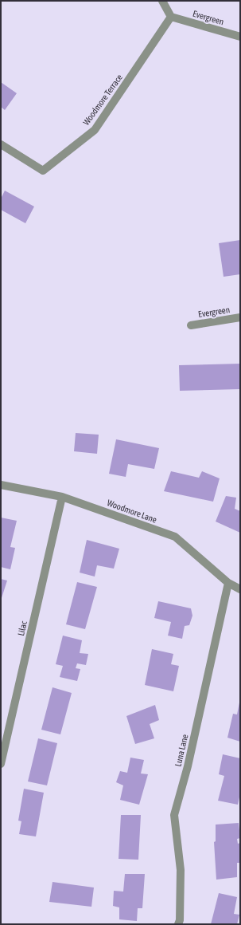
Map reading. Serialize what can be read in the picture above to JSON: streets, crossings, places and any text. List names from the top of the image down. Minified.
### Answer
{"streets":{"street":["Evergreen","Woodmore Terrace","Woodmore Lane","Lilac","Luna Lane"]},"crossings":[["Evergreen","Woodmore Terrace"],["Woodmore Lane","Lilac"],["Woodmore Lane","Luna Lane"]]}
